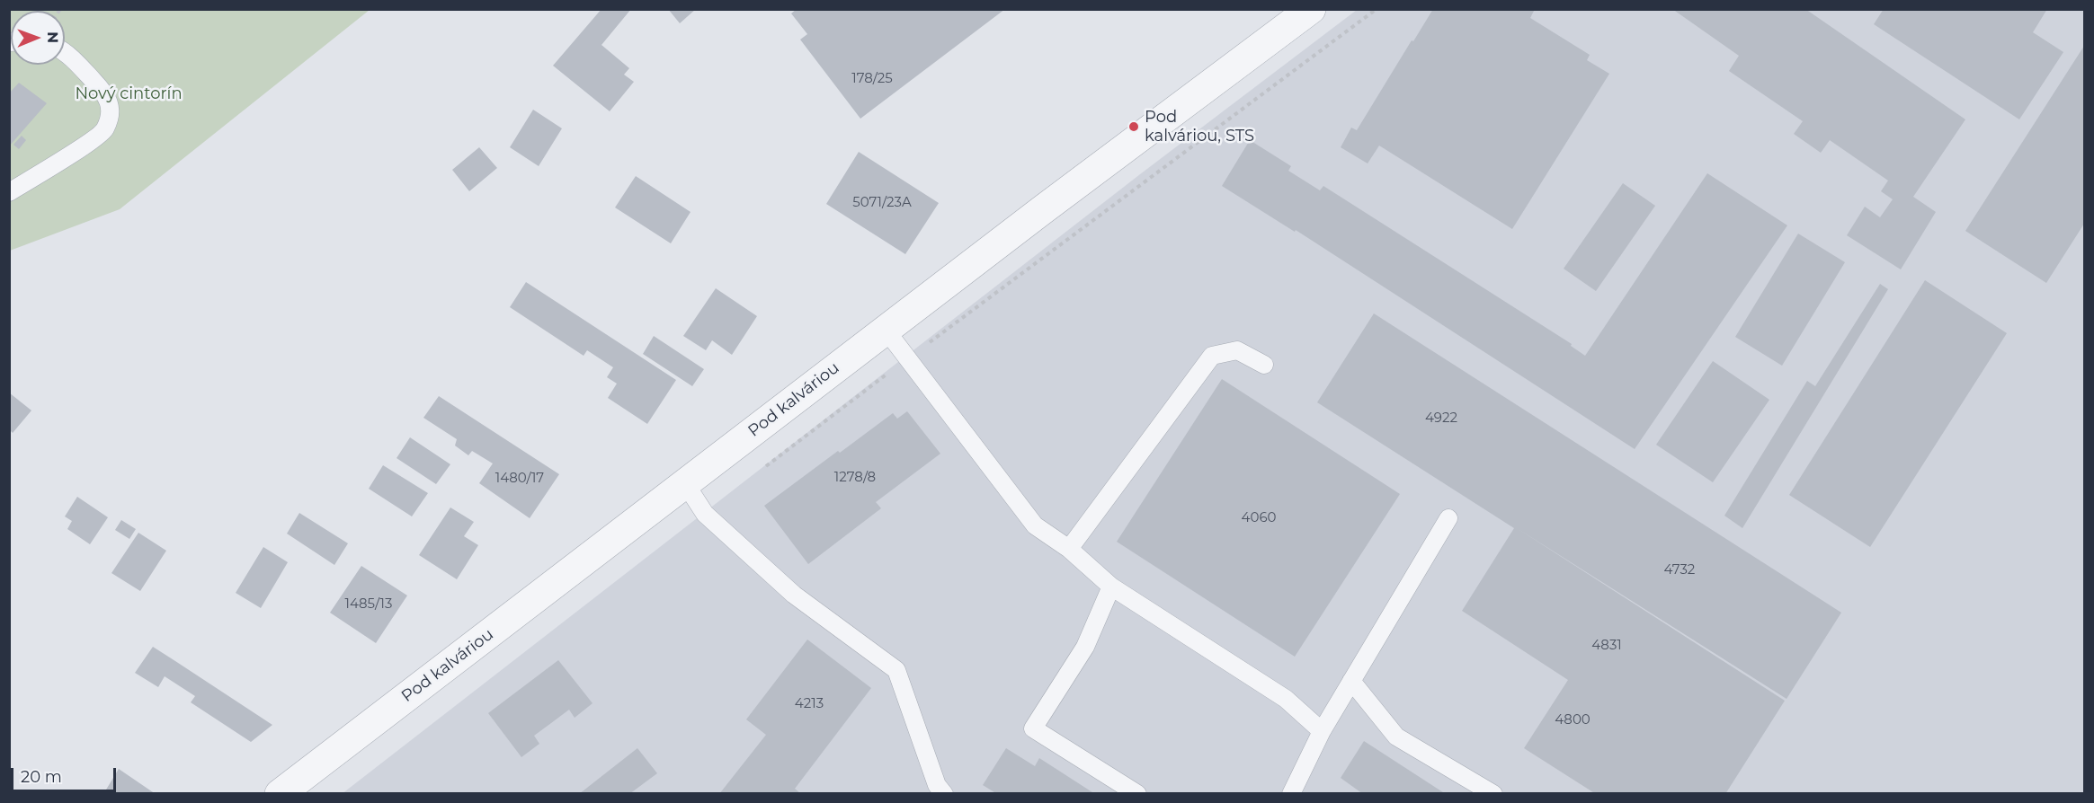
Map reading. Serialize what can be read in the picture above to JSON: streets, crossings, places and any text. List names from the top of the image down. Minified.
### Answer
{"streets":{"street":["Pod kalváriou"]},"parks":["Nový cintorín"],"places":["Pod kalváriou, STS"],"house_numbers":["178/25","5071/23A","4922","1278/8","1480/17","4060","4732","1485/13","4831","4213","4800"],"scale_bar":"20 m","north":"right"}
